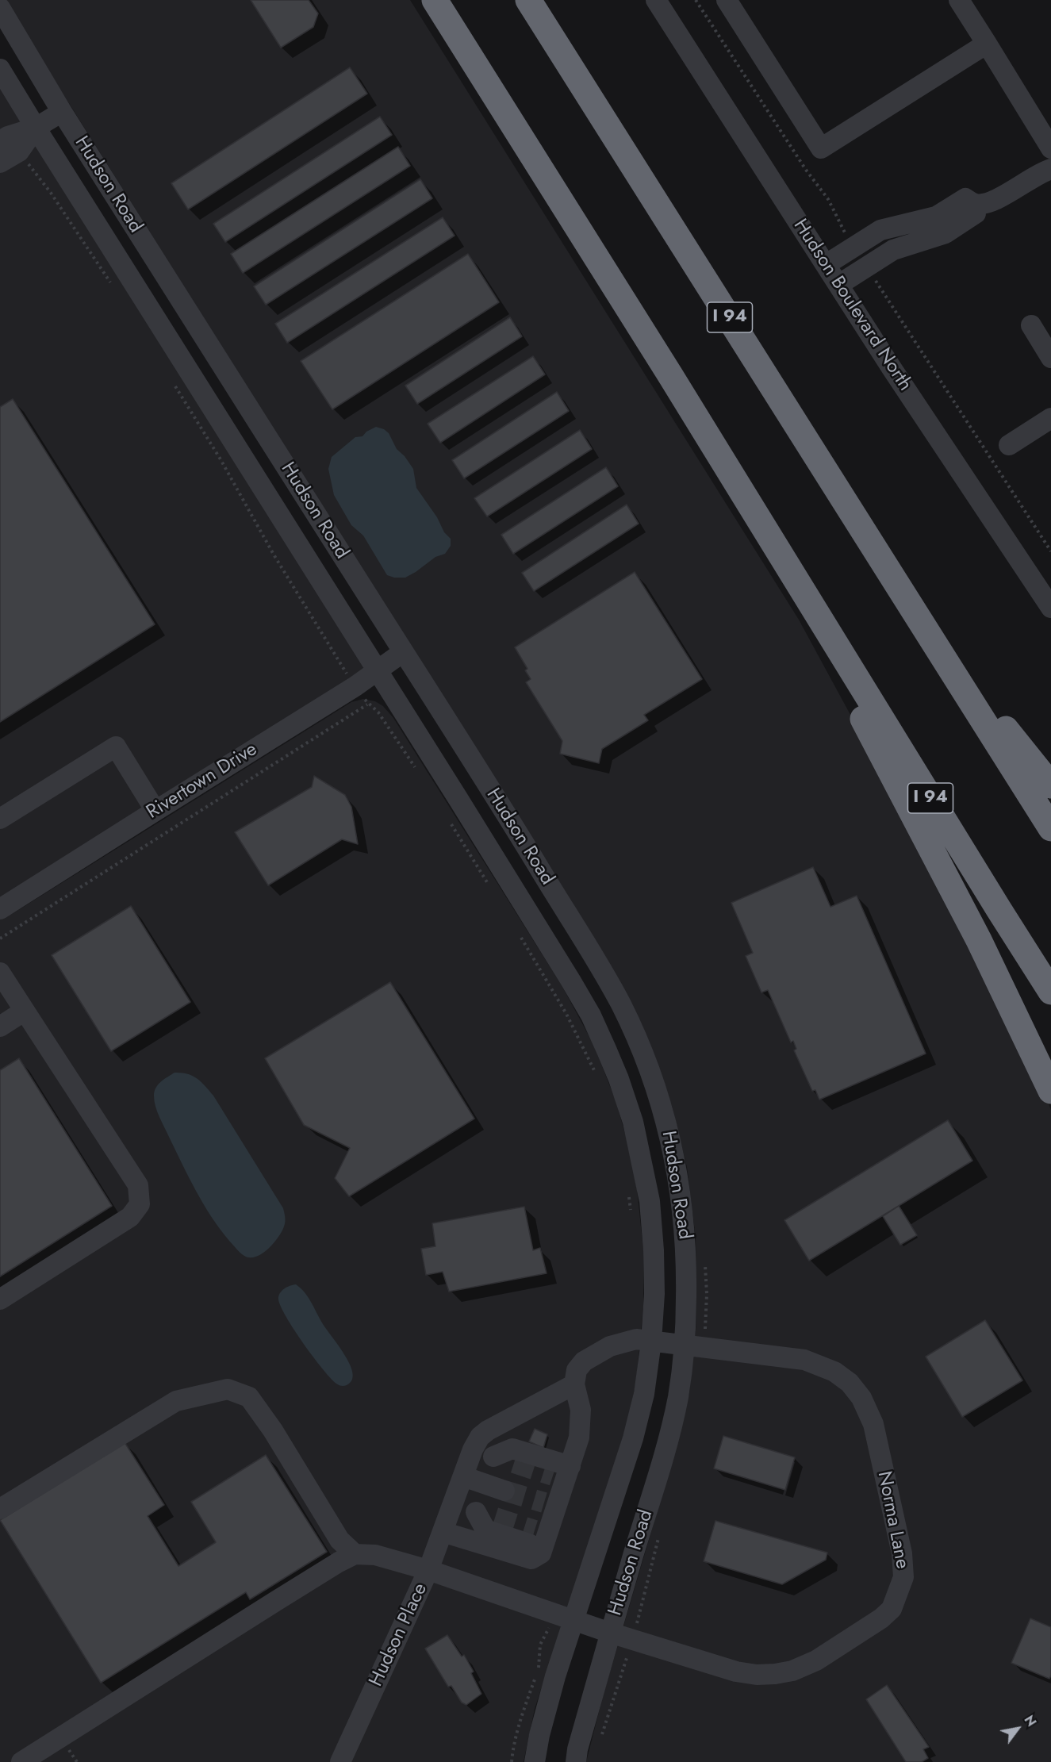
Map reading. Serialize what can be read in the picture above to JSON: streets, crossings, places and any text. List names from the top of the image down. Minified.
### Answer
{"streets":{"highway":["I 94"],"street":["Hudson Road","Hudson Boulevard North","Rivertown Drive","Norma Lane","Hudson Place"]},"crossings":[["Hudson Road","Rivertown Drive"],["Hudson Road","Norma Lane"],["Hudson Road","Hudson Place"],["Norma Lane","Hudson Place"]],"north":"top right"}
